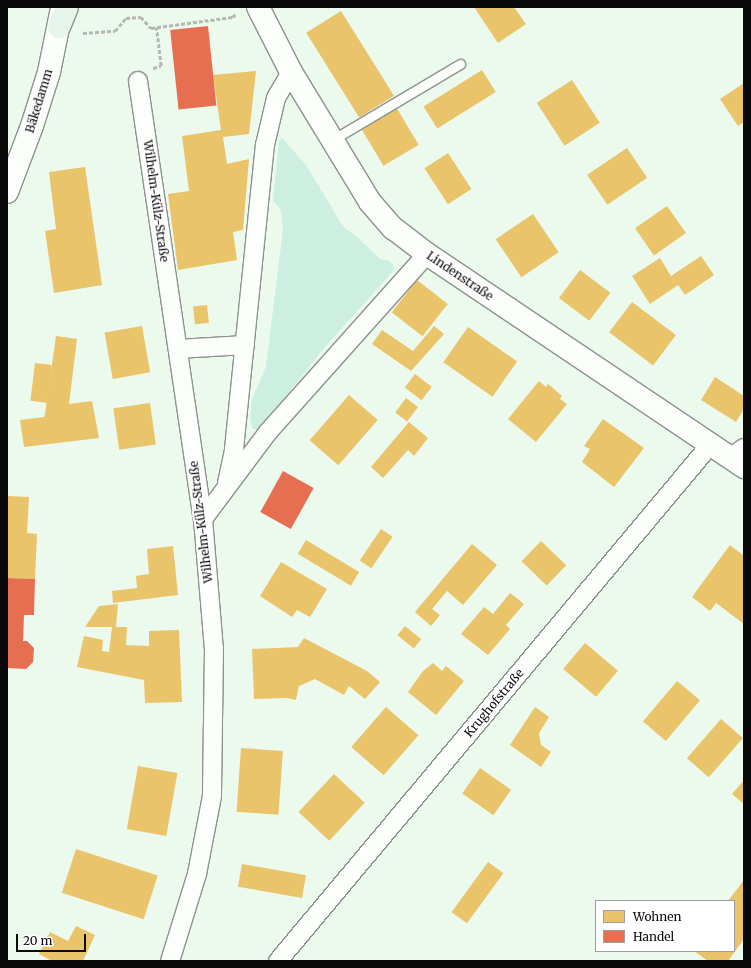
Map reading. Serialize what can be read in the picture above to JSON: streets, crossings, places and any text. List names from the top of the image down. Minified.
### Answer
{"streets":{"street":["Bäkedamm","Wilhelm-Külz-Straße","Lindenstraße","Krughofstraße"]},"crossings":[["Lindenstraße","Krughofstraße"]],"legend":["Wohnen","Handel"],"scale_bar":"20 m"}
